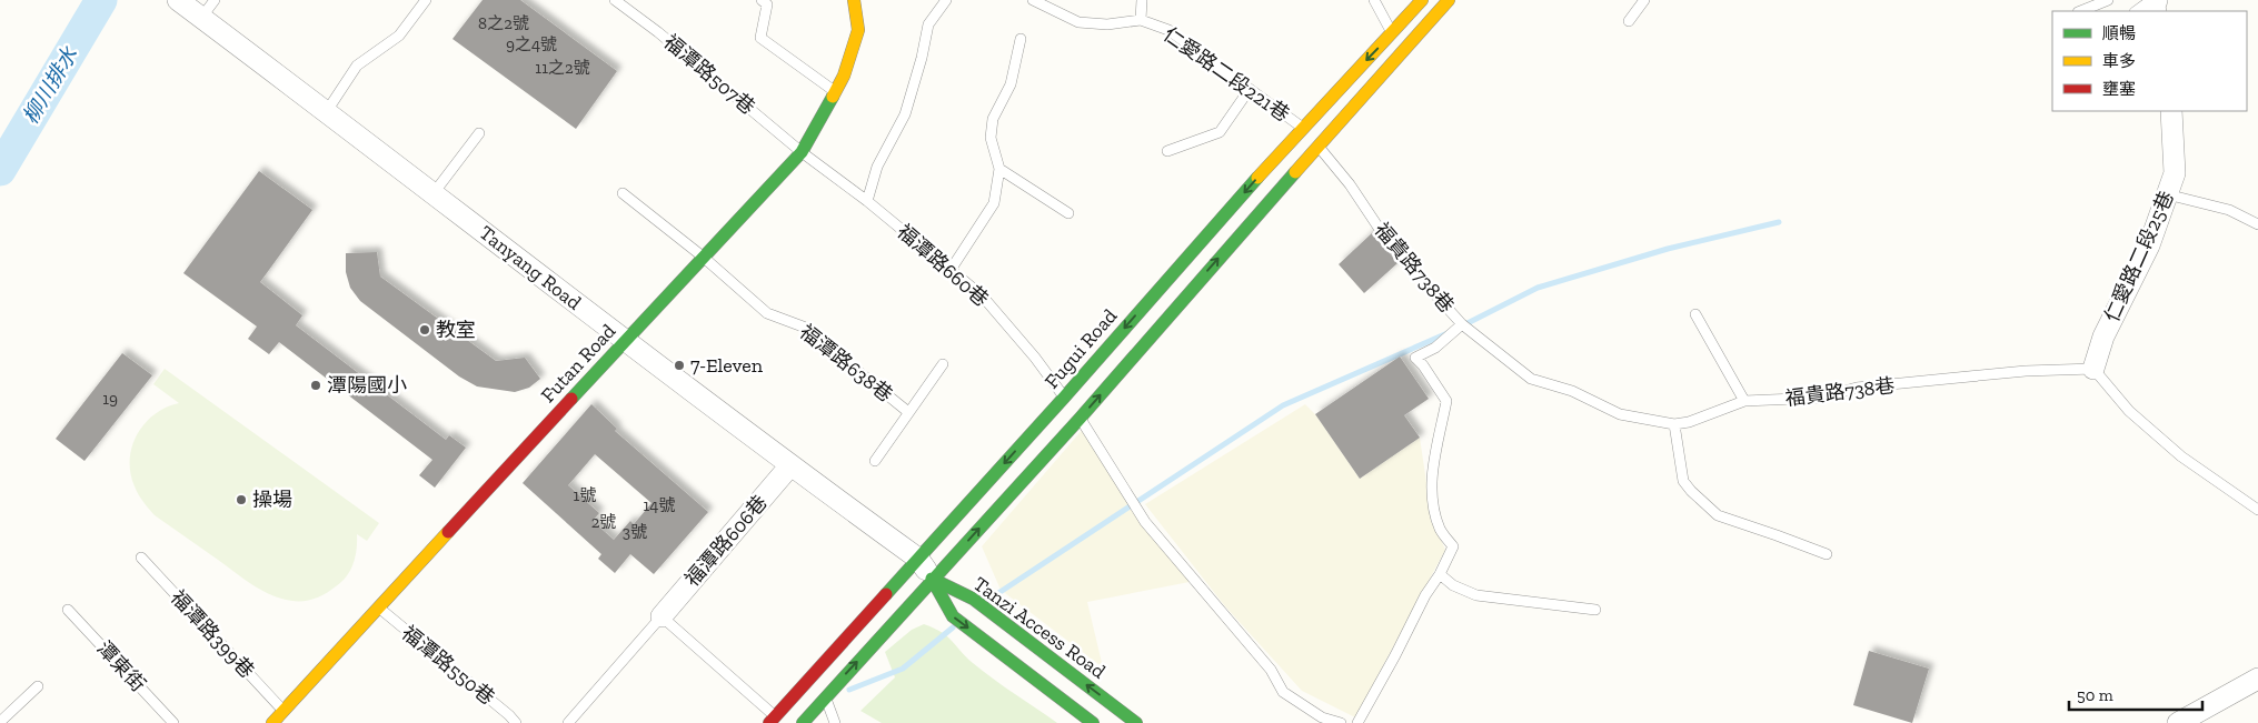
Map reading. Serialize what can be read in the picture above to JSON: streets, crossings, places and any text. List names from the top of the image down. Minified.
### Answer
{"streets":{"street":["仁愛路二段25巷","Tanyang Road","Fugui Road","Futan Road","福潭路606巷","Tanzi Access Road"],"lane":["福潭路507巷","仁愛路二段221巷","福潭路660巷","福貴路738巷","福潭路638巷","福潭路399巷","福潭路550巷","潭東街"]},"crossings":[["福潭路507巷","福潭路660巷"],["福潭路507巷","Futan Road"],["仁愛路二段221巷","福貴路738巷"],["仁愛路二段221巷","Fugui Road"],["仁愛路二段25巷","福貴路738巷"],["福潭路660巷","Fugui Road"],["福潭路660巷","Futan Road"],["Tanyang Road","Fugui Road"],["Tanyang Road","Futan Road"],["Tanyang Road","福潭路606巷"],["Tanyang Road","Tanzi Access Road"],["Futan Road","福潭路638巷"],["Futan Road","福潭路399巷"],["Futan Road","福潭路550巷"]],"water":["柳川排水"],"places":["教室","7-Eleven","潭陽國小","操場"],"house_numbers":["8之2號","9之4號","11之2號","19","1號","14號","2號","3號"],"legend":["順暢","車多","壅塞"],"scale_bar":"50 m"}
